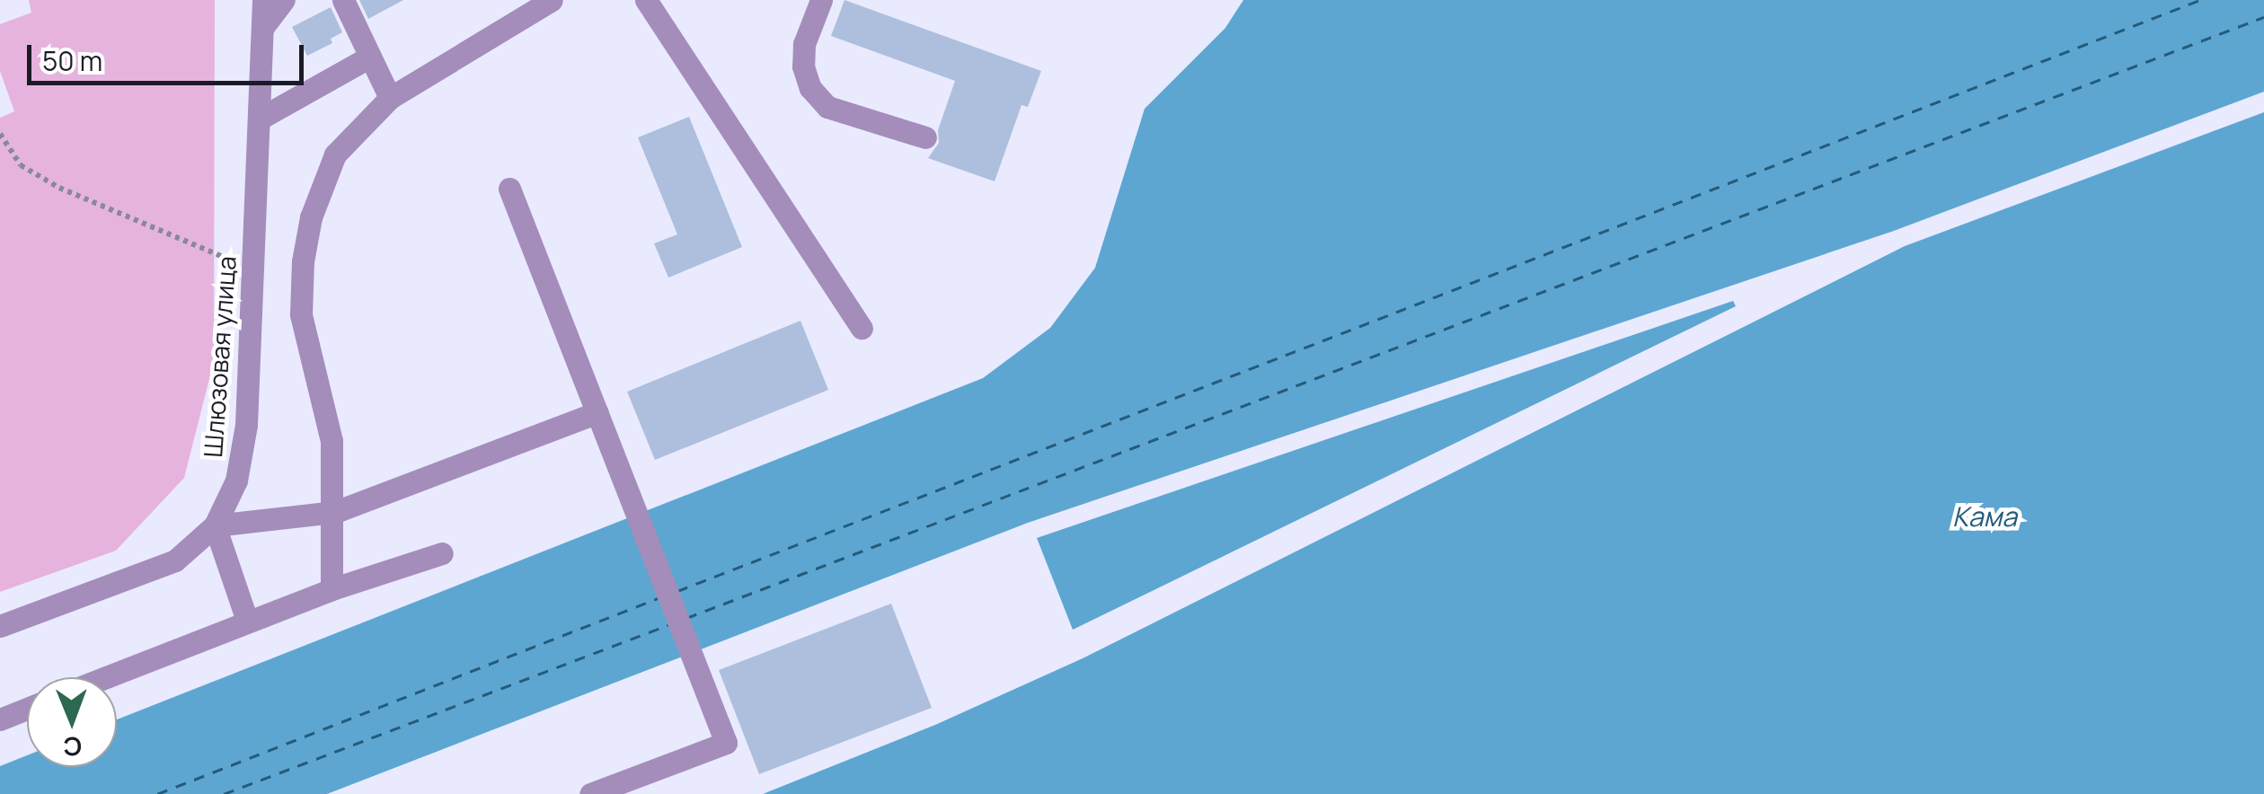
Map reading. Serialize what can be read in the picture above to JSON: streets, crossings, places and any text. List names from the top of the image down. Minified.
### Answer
{"streets":{"street":["Шлюзовая улица"]},"water":["Кама"],"scale_bar":"50 m","north":"bottom"}
